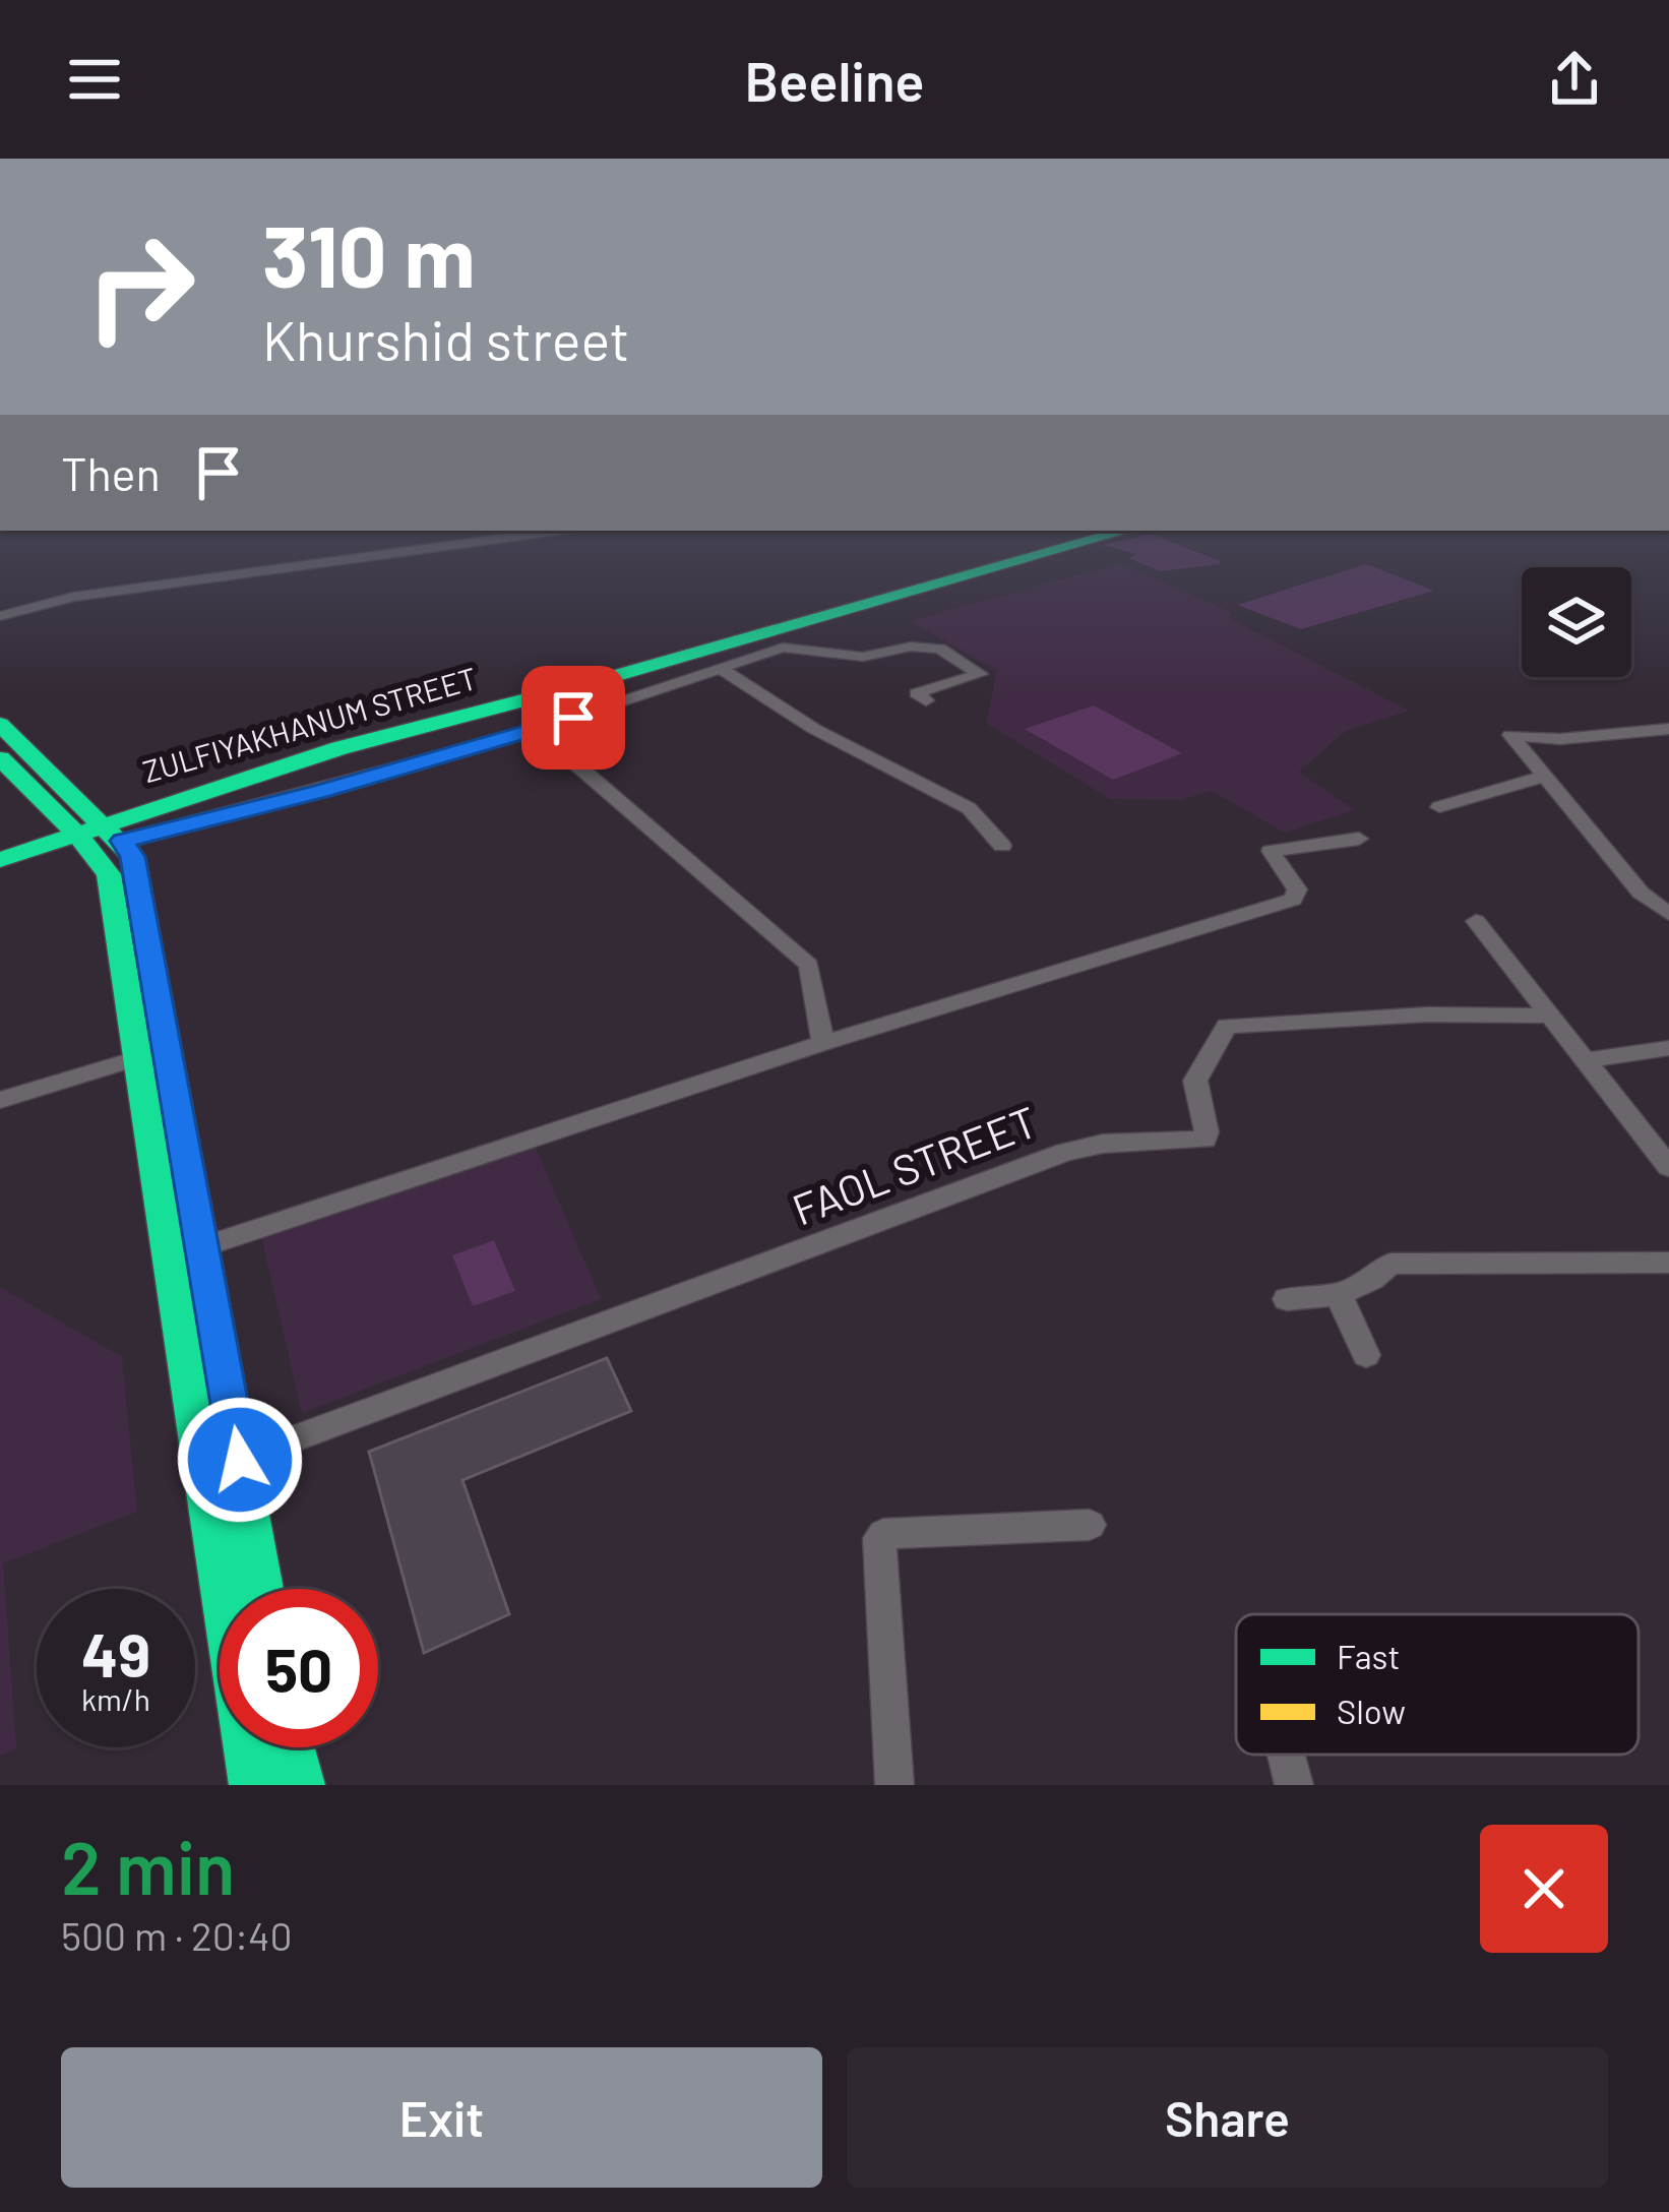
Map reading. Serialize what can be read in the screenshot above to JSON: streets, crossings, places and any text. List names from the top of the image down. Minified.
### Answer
{"streets":{"main road":["ZULFIYAKHANUM STREET"],"street":["FAOL STREET"]},"legend":["Fast","Slow"],"page":{"header":"Beeline","turn":["310 m","Khurshid street"],"then":"Then","speed":"49 km/h","limit":"50","heading":["2 min","500 m · 20:40"],"buttons":["Exit","Share"]}}
